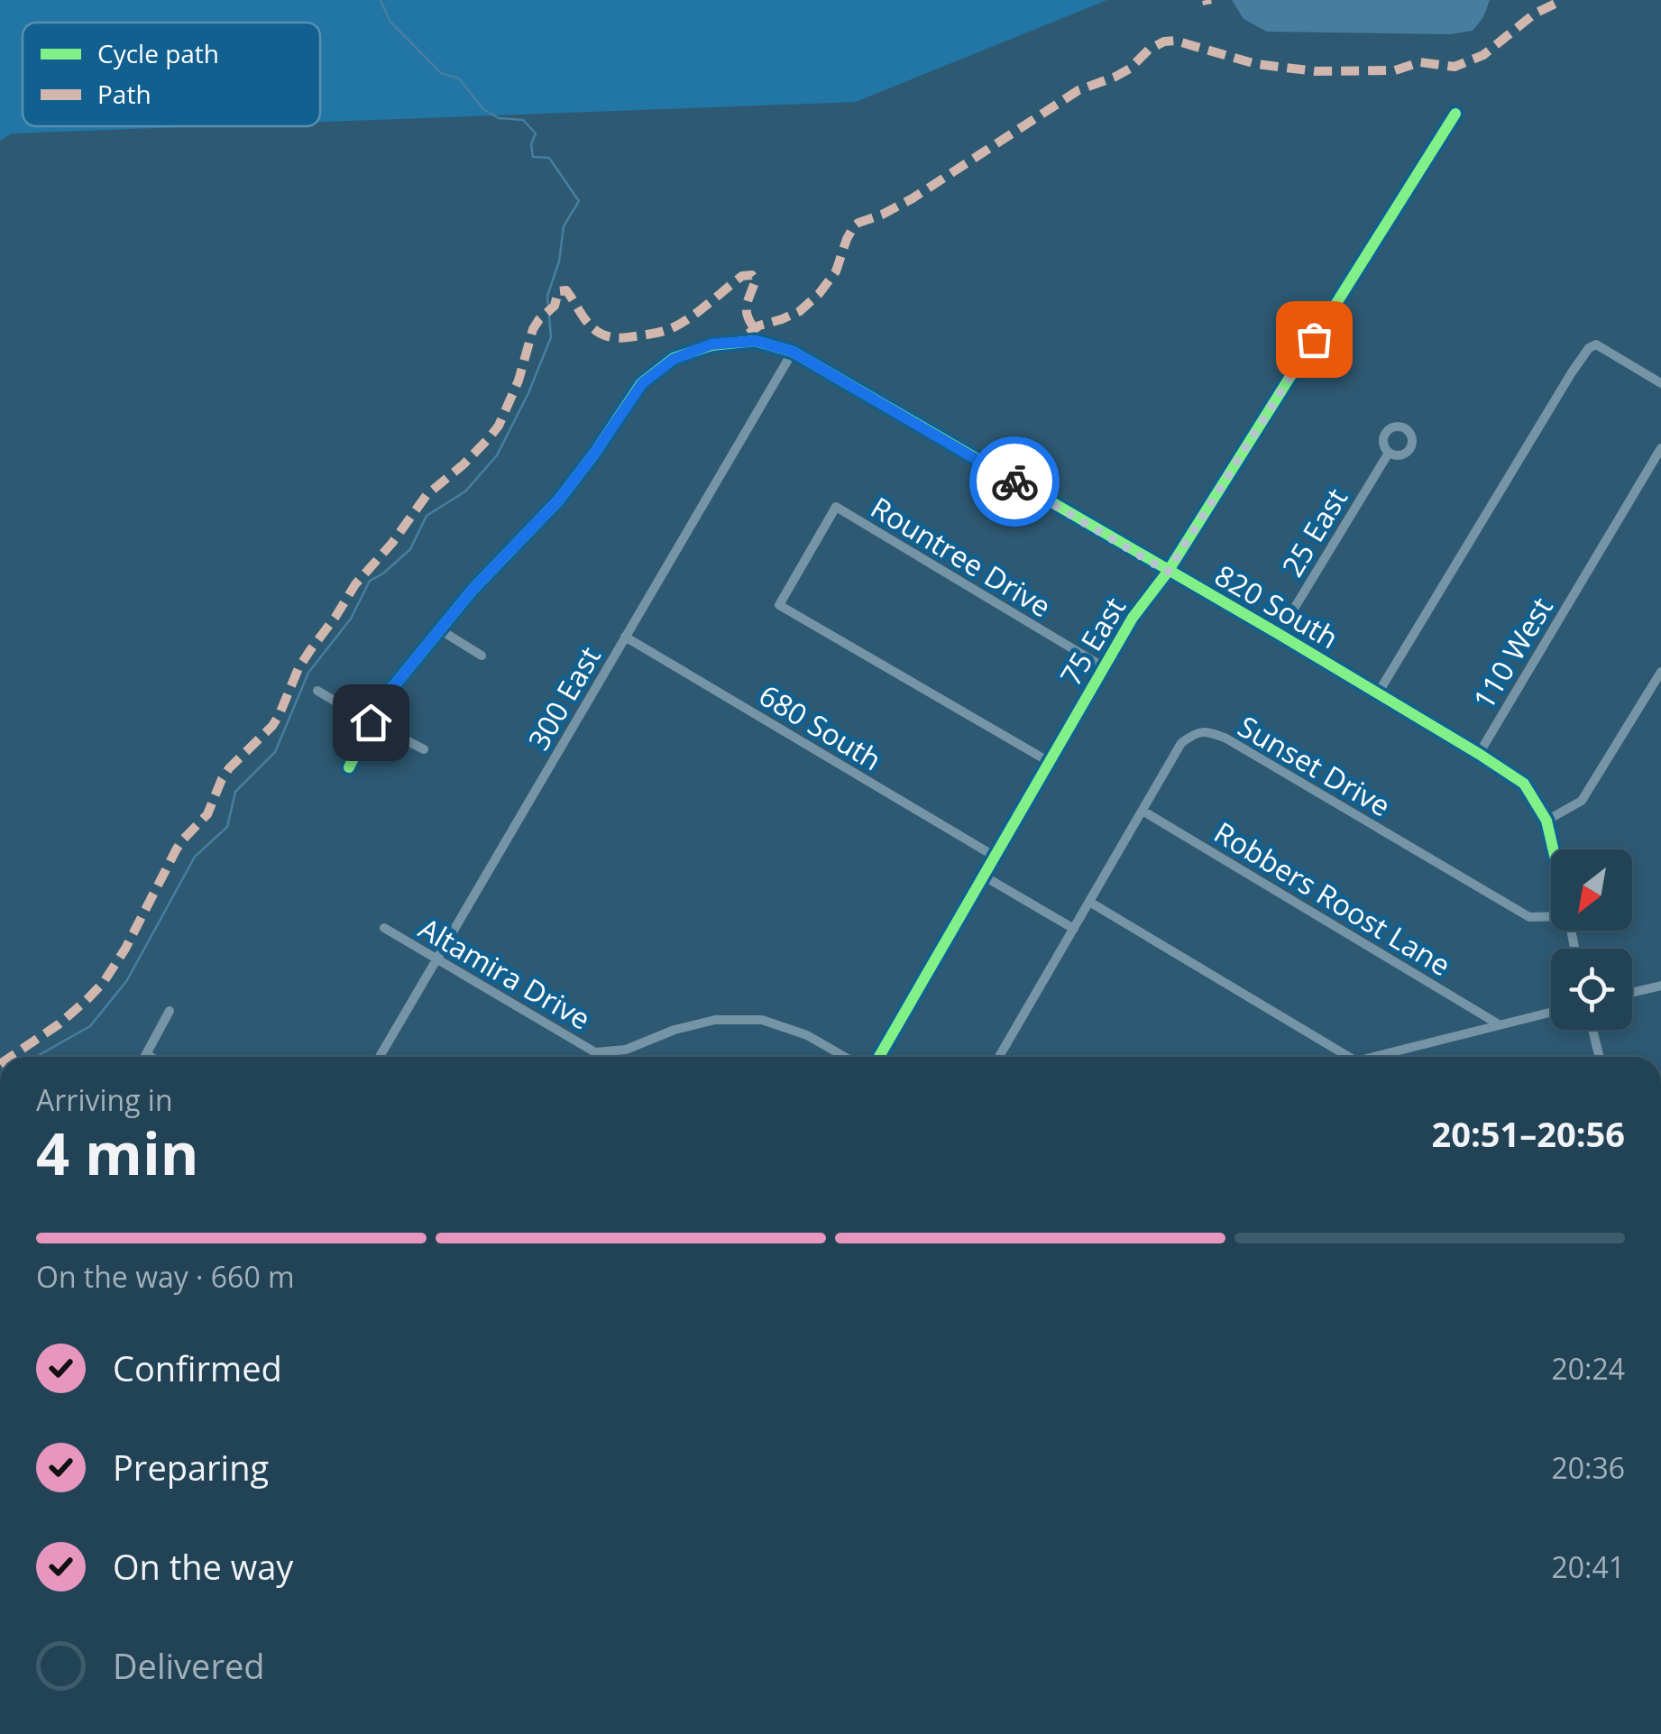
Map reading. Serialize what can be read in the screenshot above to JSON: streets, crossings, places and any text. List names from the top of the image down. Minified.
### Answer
{"streets":{"street":["25 East","Rountree Drive","820 South","75 East","110 West","300 East","680 South","Sunset Drive","Robbers Roost Lane","Altamira Drive"]},"crossings":[["25 East","820 South"],["Rountree Drive","75 East"],["820 South","75 East"],["820 South","110 West"],["820 South","300 East"],["75 East","680 South"],["300 East","680 South"],["300 East","Altamira Drive"],["Sunset Drive","Robbers Roost Lane"]],"legend":["Cycle path","Path"],"north":"bottom left","page":{"heading":["4 min","Arriving in","20:51–20:56"],"bar":"On the way · 660 m","list":[["Confirmed","20:24"],["Preparing","20:36"],["On the way","20:41"],"Delivered"]}}
